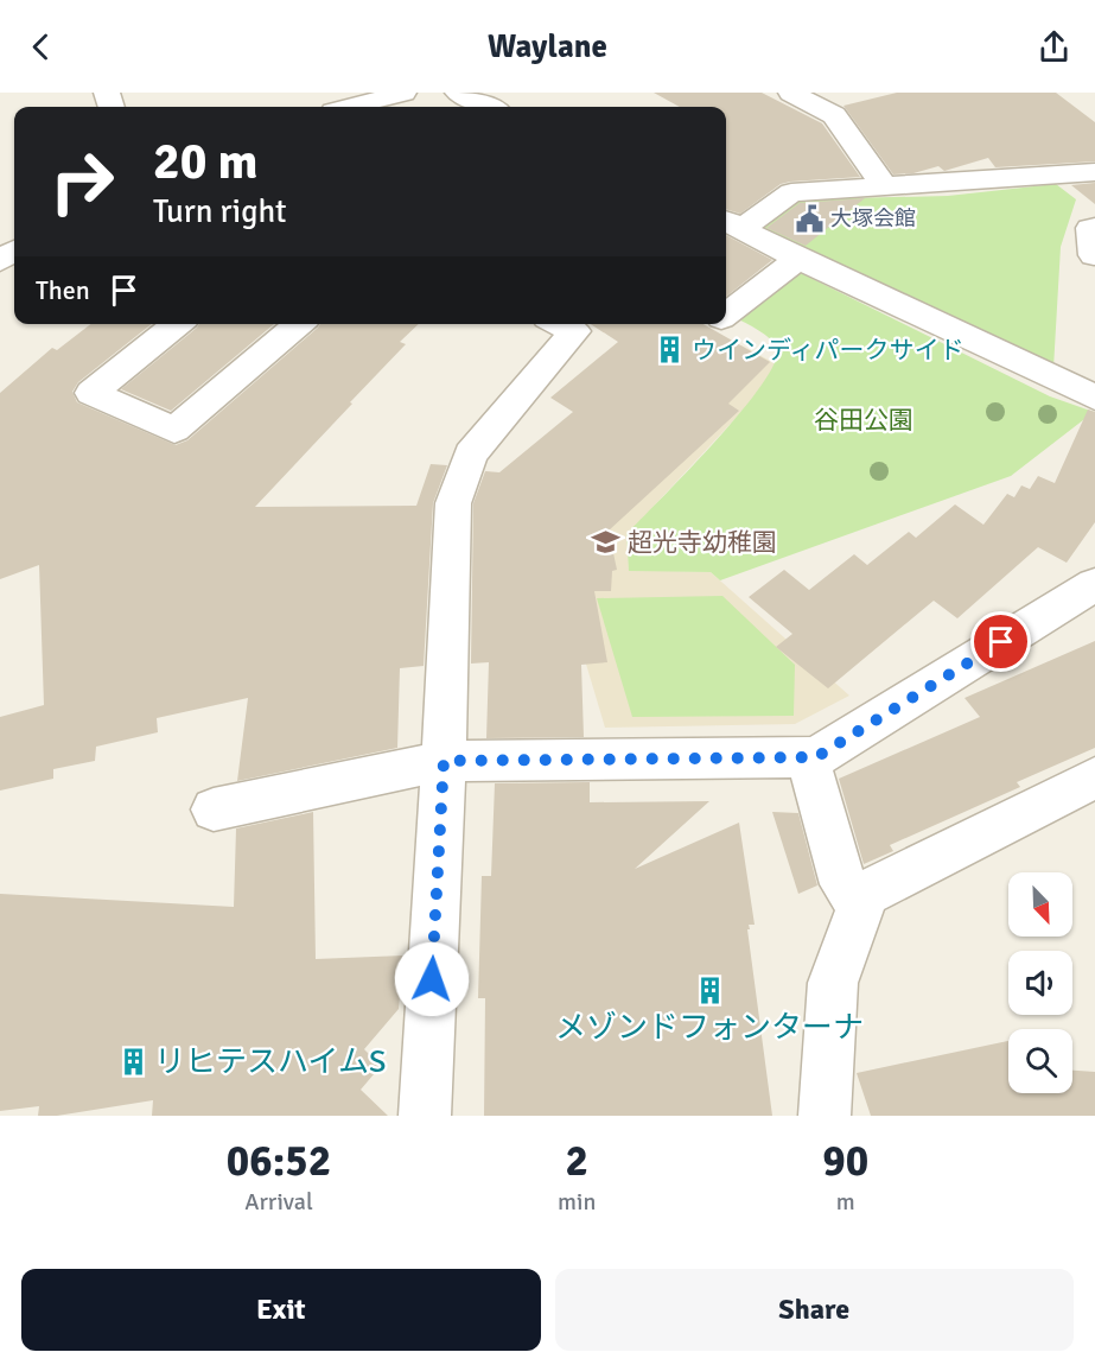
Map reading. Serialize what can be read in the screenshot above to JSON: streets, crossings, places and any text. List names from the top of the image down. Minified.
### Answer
{"parks":["谷田公園"],"places":{"public building":["大塚会館"],"building":["ウインディパークサイド","メゾンドフォンターナ","リヒテスハイムS"],"school or university":["超光寺幼稚園"]},"north":"bottom right","page":{"header":"Waylane","turn":["20 m","Turn right"],"then":"Then","eta":["06:52","Arrival","2","min","90","m"],"buttons":["Exit","Share"]}}
